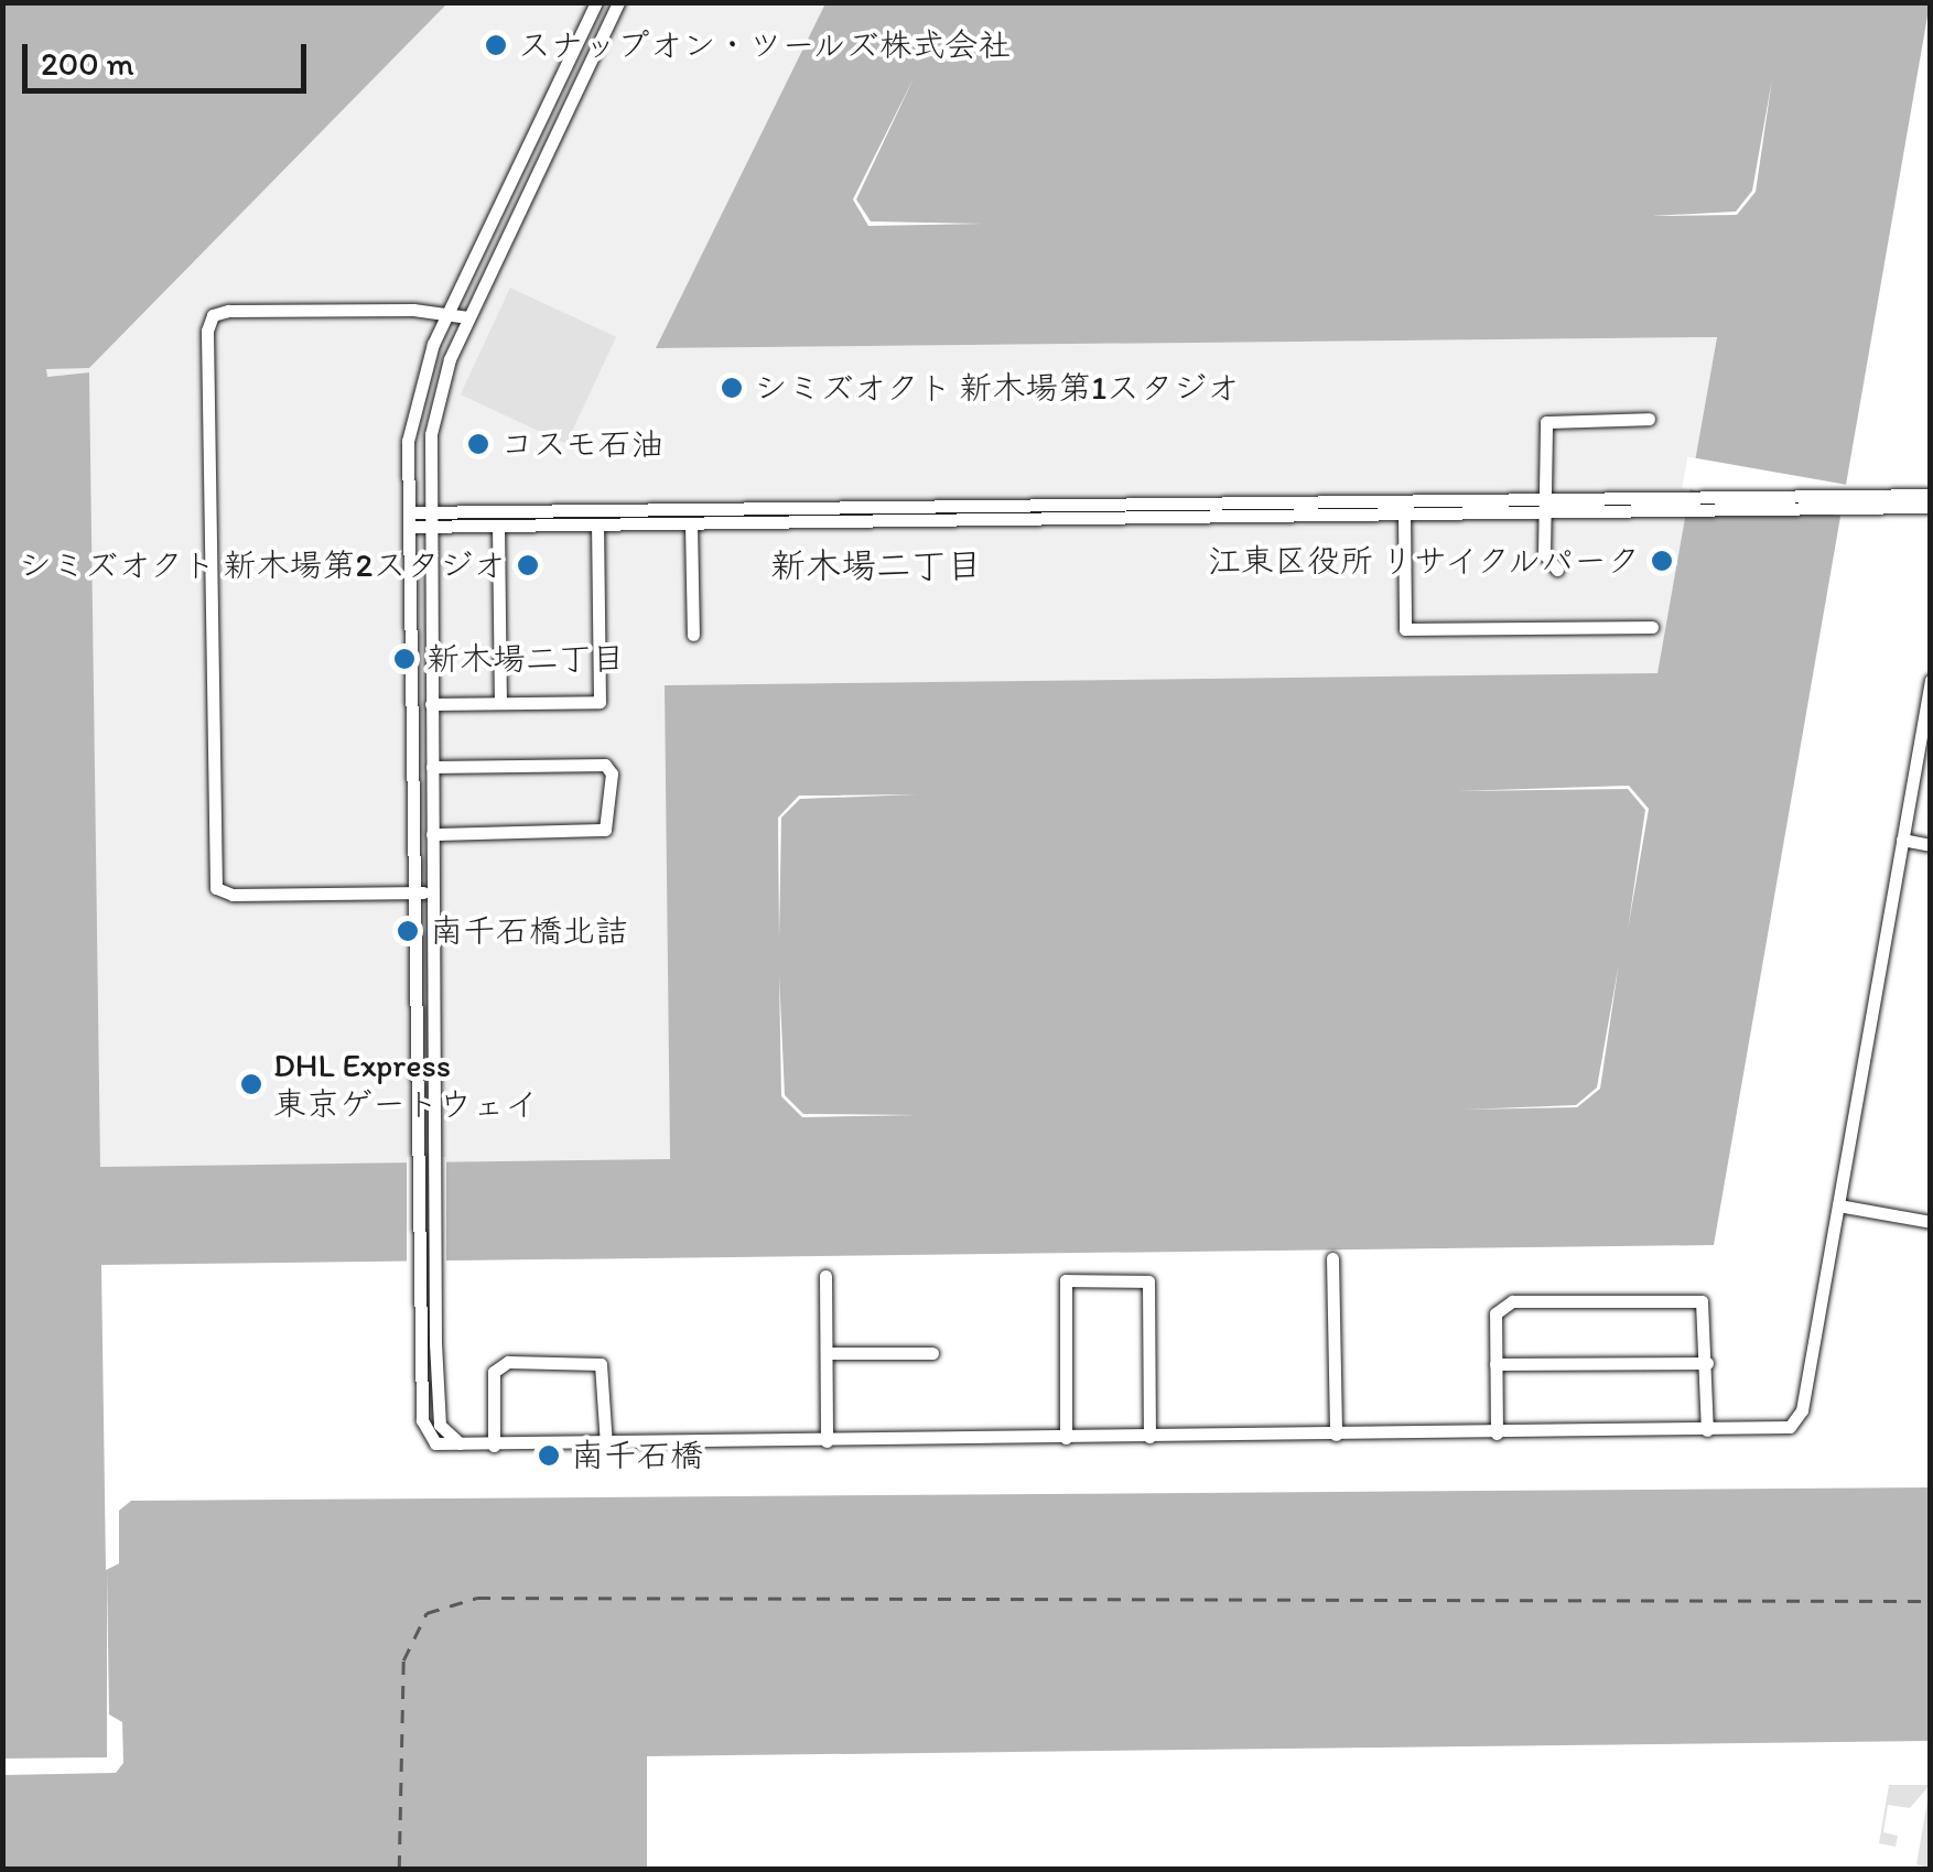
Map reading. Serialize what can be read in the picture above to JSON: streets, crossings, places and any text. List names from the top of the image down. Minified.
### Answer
{"districts":["新木場二丁目"],"places":["スナップオン・ツールズ株式会社","シミズオクト 新木場第1スタジオ","コスモ石油","江東区役所 リサイクルパーク","シミズオクト 新木場第2スタジオ","新木場二丁目","南千石橋北詰","DHL Express 東京ゲートウェイ","南千石橋"],"scale_bar":"200 m"}
